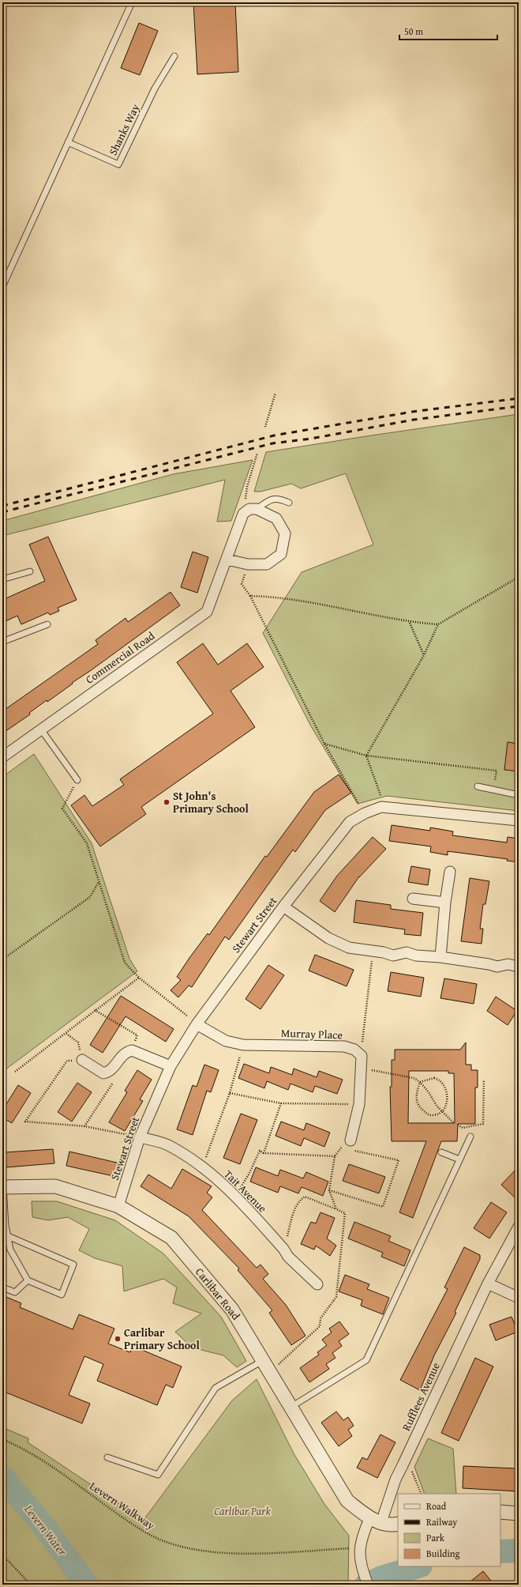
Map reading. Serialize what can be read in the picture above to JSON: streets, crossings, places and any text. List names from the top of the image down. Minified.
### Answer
{"streets":{"street":["Commercial Road","Stewart Street","Murray Place","Tait Avenue","Carlibar Road","Rufflees Avenue"],"lane":["Shanks Way"],"path":["Levern Walkway"]},"crossings":[["Stewart Street","Murray Place"],["Stewart Street","Tait Avenue"],["Stewart Street","Carlibar Road"],["Carlibar Road","Rufflees Avenue"]],"water":["Levern Water"],"parks":["Carlibar Park"],"places":["St John's Primary School","Carlibar Primary School"],"legend":["Road","Railway","Park","Building"],"scale_bar":"50 m"}
